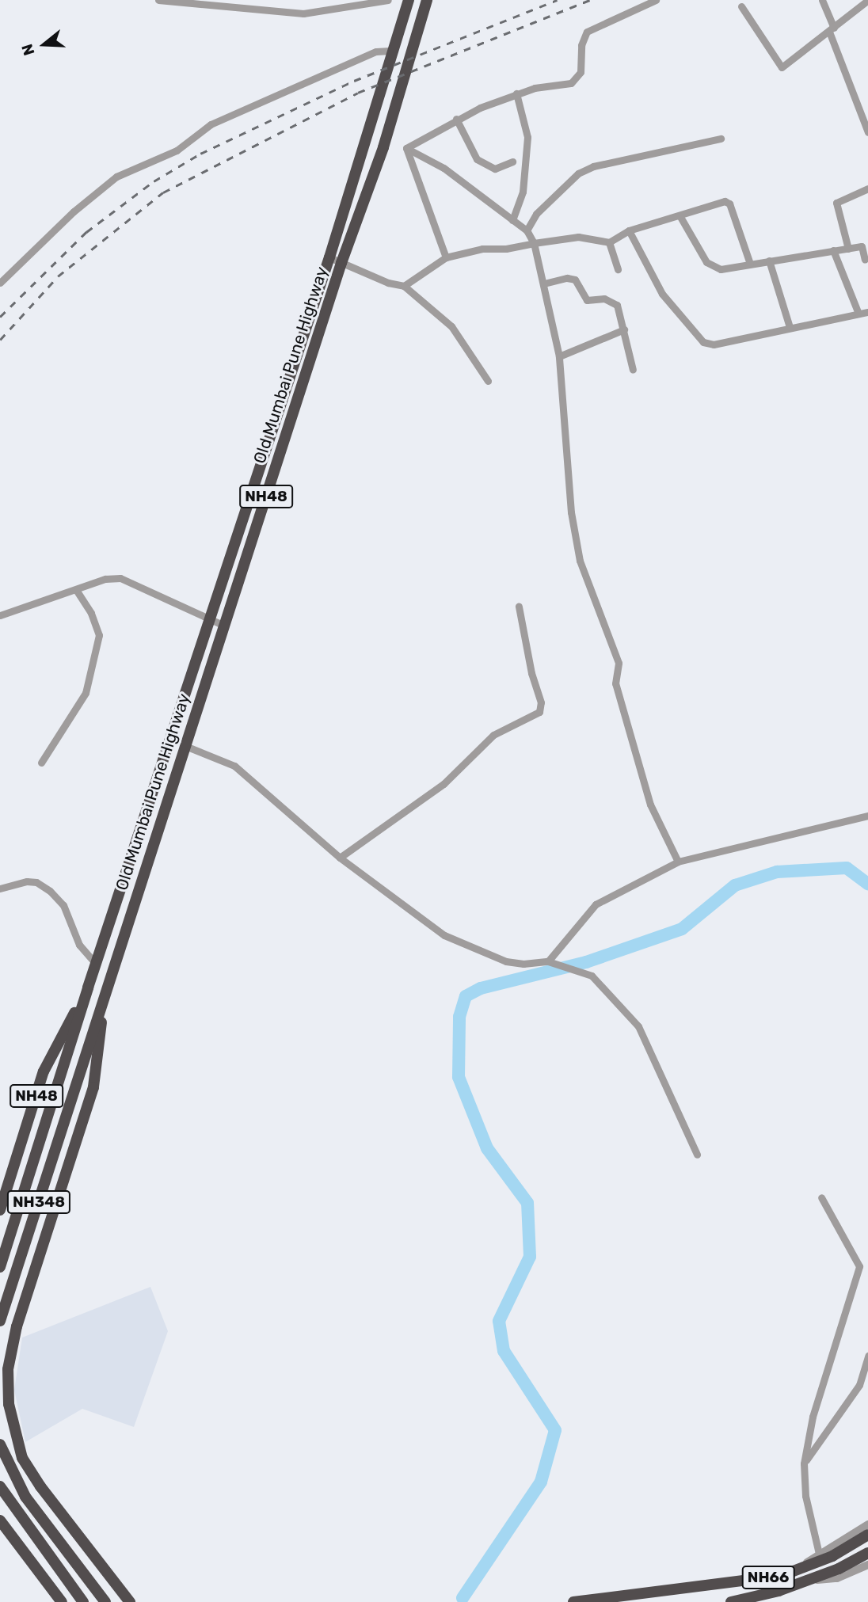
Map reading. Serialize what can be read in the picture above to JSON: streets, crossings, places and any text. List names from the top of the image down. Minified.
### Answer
{"streets":{"highway":["Old Mumbai Pune Highway","NH48","NH348","NH66"]},"crossings":[["Old Mumbai Pune Highway","NH48"],["Old Mumbai Pune Highway","NH348"],["NH48","NH348"]],"north":"left"}
